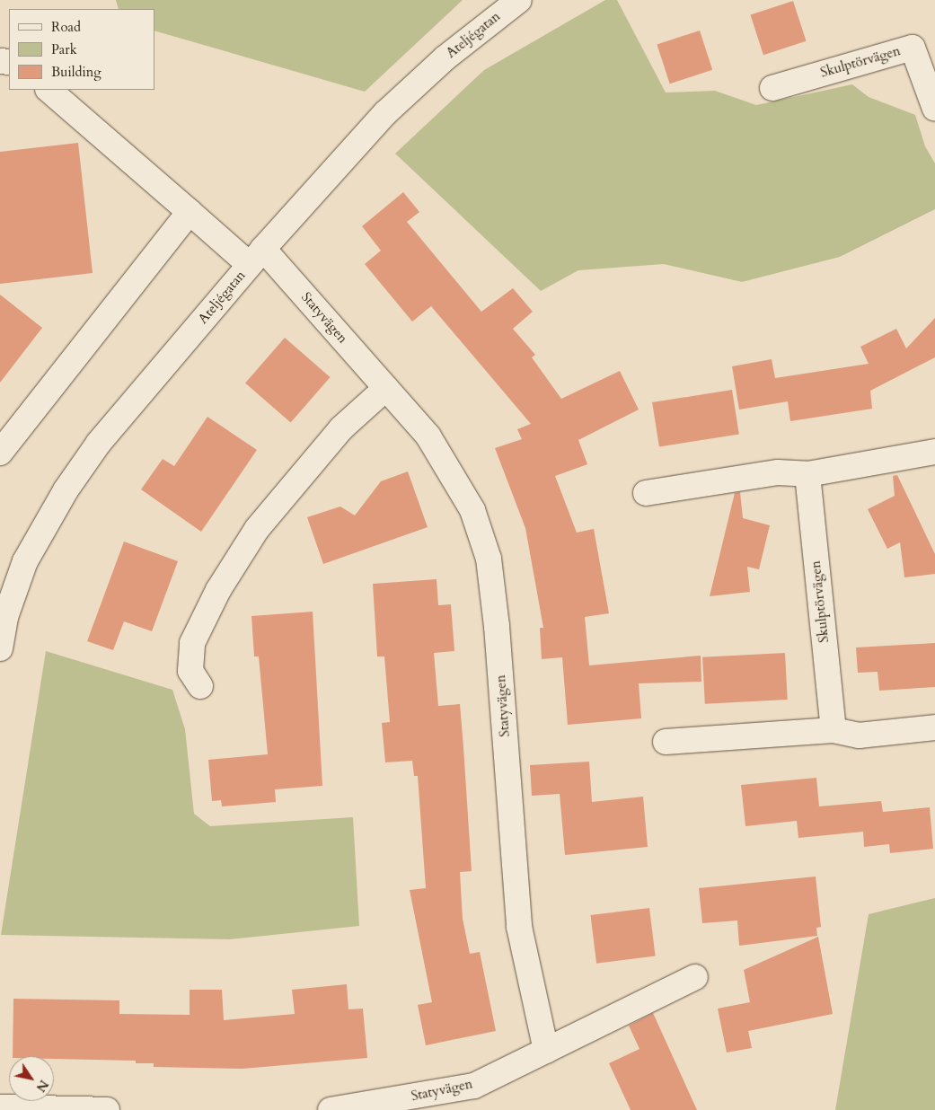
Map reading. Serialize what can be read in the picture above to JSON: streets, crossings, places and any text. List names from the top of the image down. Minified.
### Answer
{"streets":{"street":["Ateljégatan","Skulptörvägen","Statyvägen"]},"crossings":[["Ateljégatan","Statyvägen"]],"legend":["Road","Park","Building"],"north":"bottom right"}
